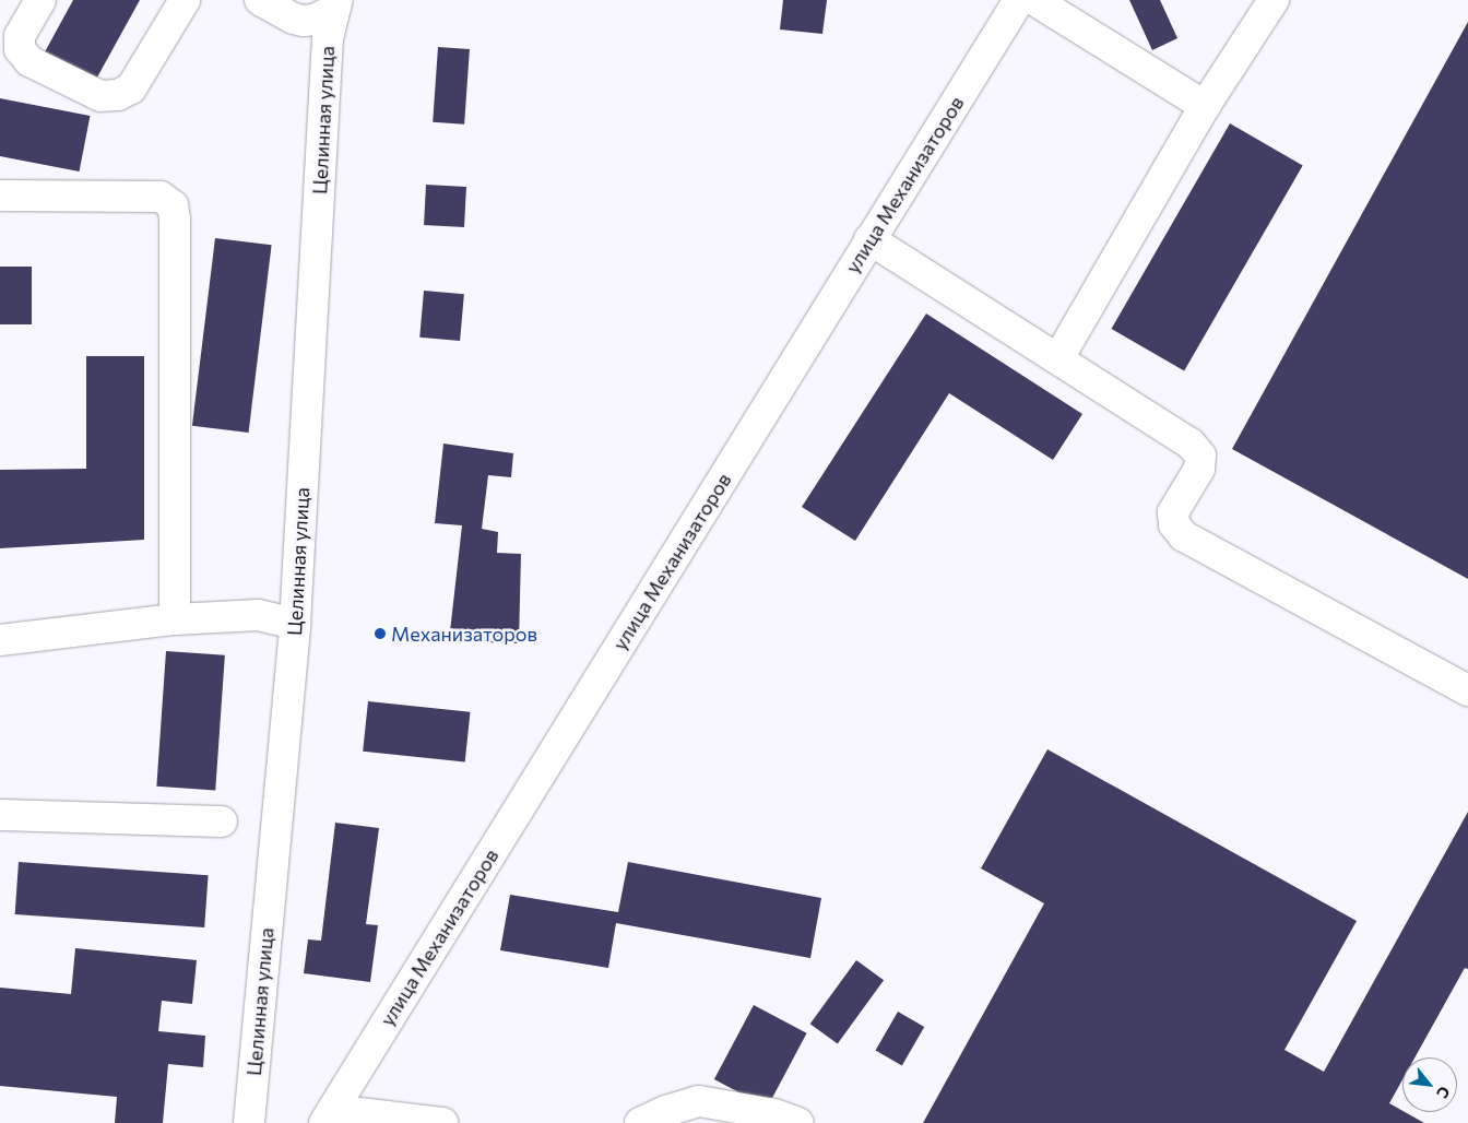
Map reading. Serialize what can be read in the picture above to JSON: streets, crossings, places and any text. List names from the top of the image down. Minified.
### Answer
{"streets":{"street":["Целинная улица","улица Механизаторов"]},"places":["Механизаторов"],"north":"bottom right"}
